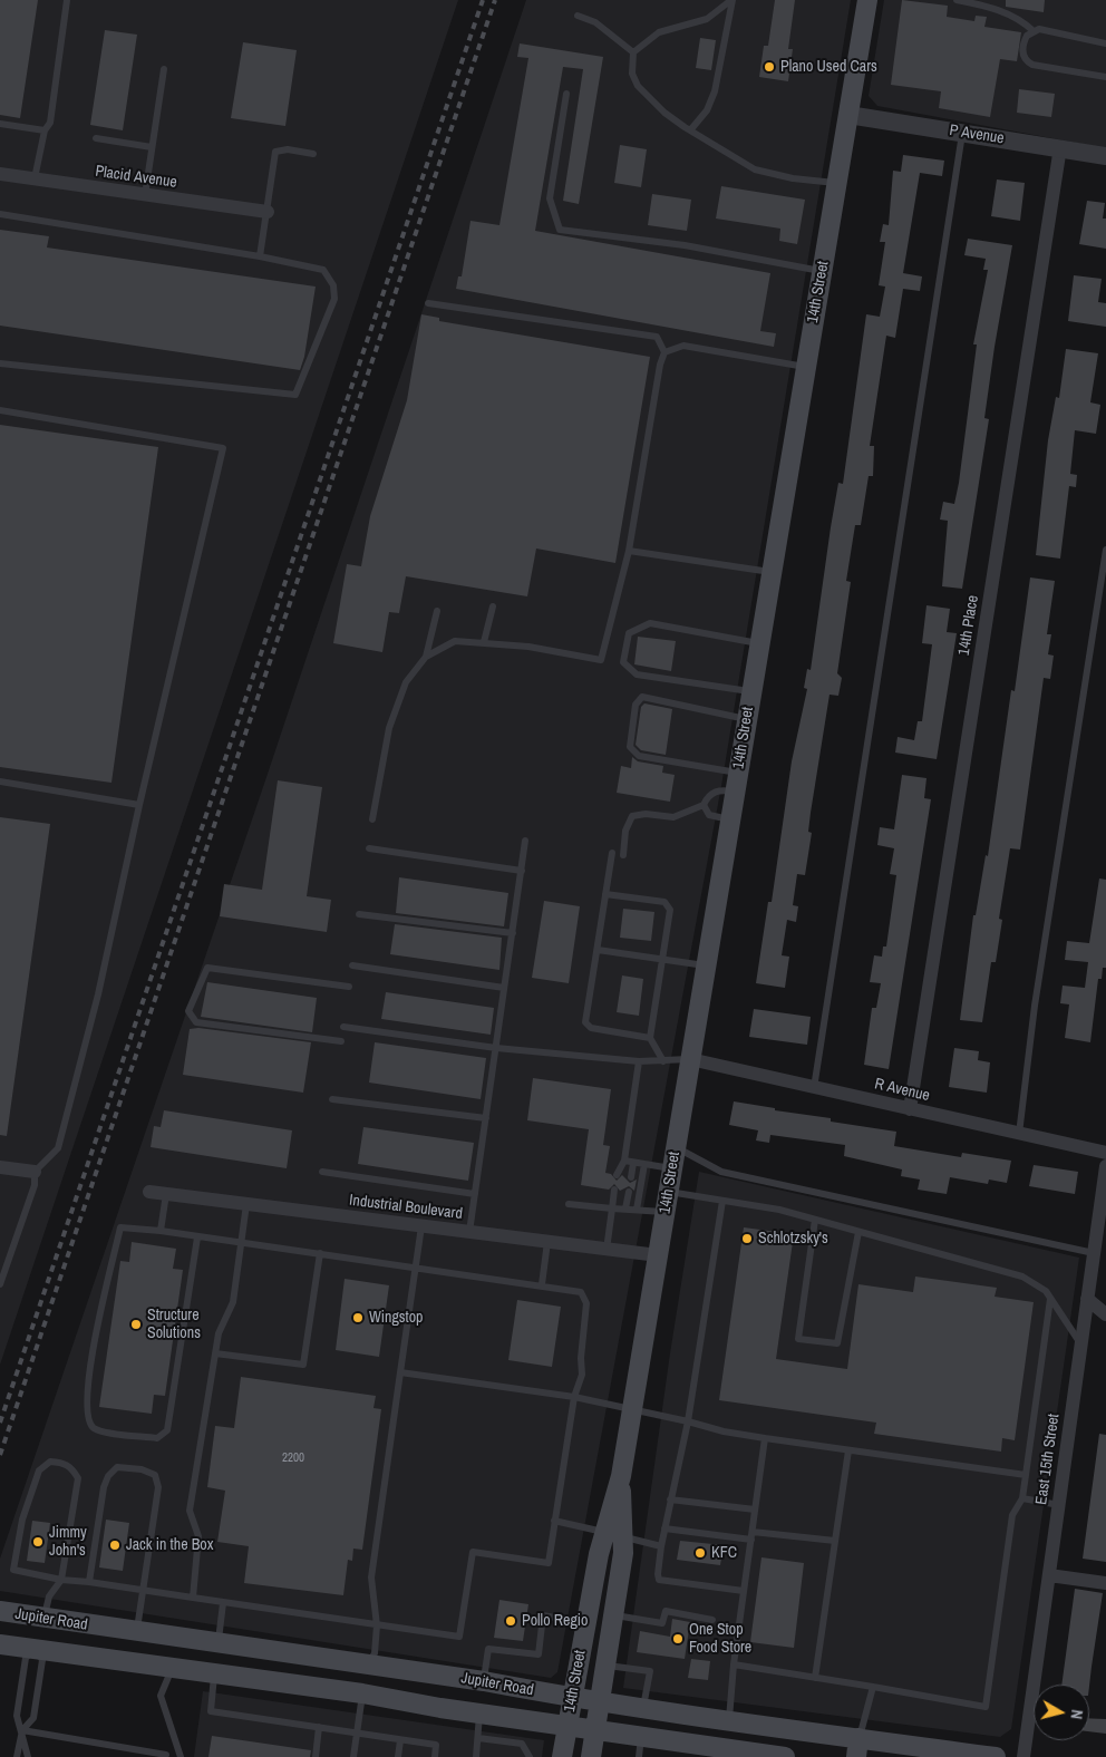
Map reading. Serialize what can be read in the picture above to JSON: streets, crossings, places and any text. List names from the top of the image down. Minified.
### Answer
{"streets":{"main road":["14th Street","Jupiter Road"],"street":["P Avenue","Placid Avenue","14th Place","R Avenue","Industrial Boulevard","East 15th Street"]},"crossings":[["P Avenue","14th Street"],["P Avenue","14th Place"],["14th Street","R Avenue"],["14th Street","Industrial Boulevard"],["14th Street","Jupiter Road"],["14th Place","R Avenue"]],"places":["Plano Used Cars","Schlotzsky's","Wingstop","Structure Solutions","Jimmy John's","Jack in the Box","KFC","Pollo Regio","One Stop Food Store"],"house_numbers":["2200"],"north":"right"}
